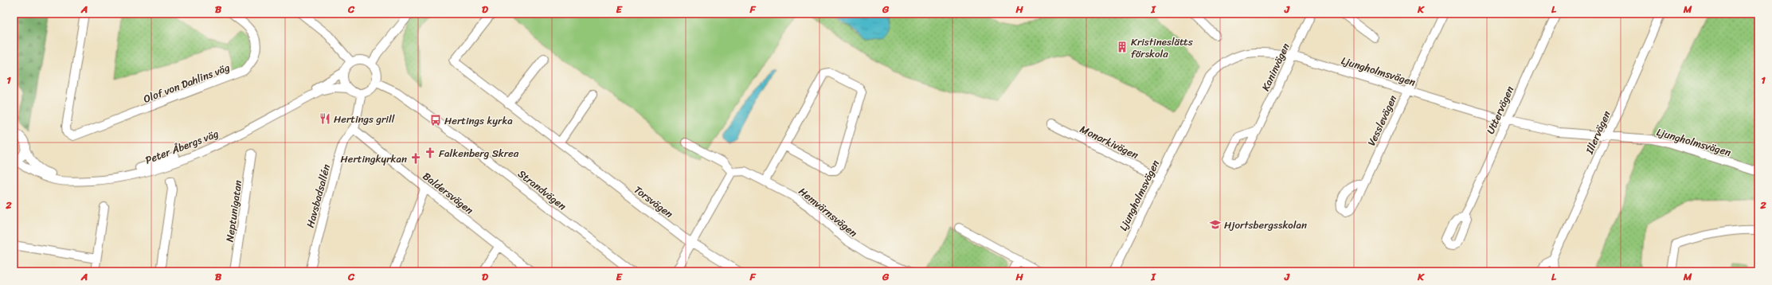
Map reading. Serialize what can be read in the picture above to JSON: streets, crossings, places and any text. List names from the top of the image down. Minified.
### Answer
{"streets":{"street":["Kaninvägen","Ljungholmsvägen","Olof von Dahlins väg","Uttervägen","Vesslevägen","Illervägen","Monarkivägen","Peter Åbergs väg","Strandvägen","Baldersvägen","Havsbadsallén","Torsvägen","Neptunigatan","Hemvärnsvägen"]},"crossings":[["Kaninvägen","Ljungholmsvägen"],["Ljungholmsvägen","Uttervägen"],["Ljungholmsvägen","Vesslevägen"],["Ljungholmsvägen","Illervägen"],["Ljungholmsvägen","Monarkivägen"],["Peter Åbergs väg","Strandvägen"],["Baldersvägen","Havsbadsallén"]],"places":{"building":["Kristineslätts förskola"],"restaurant":["Hertings grill"],"bus stop":["Hertings kyrka"],"church":["Falkenberg Skrea","Hertingkyrkan"],"school or university":["Hjortsbergsskolan"]},"grid":{"columns":["A","B","C","D","E","F","G","H","I","J","K","L","M"],"rows":["1","2"]}}
